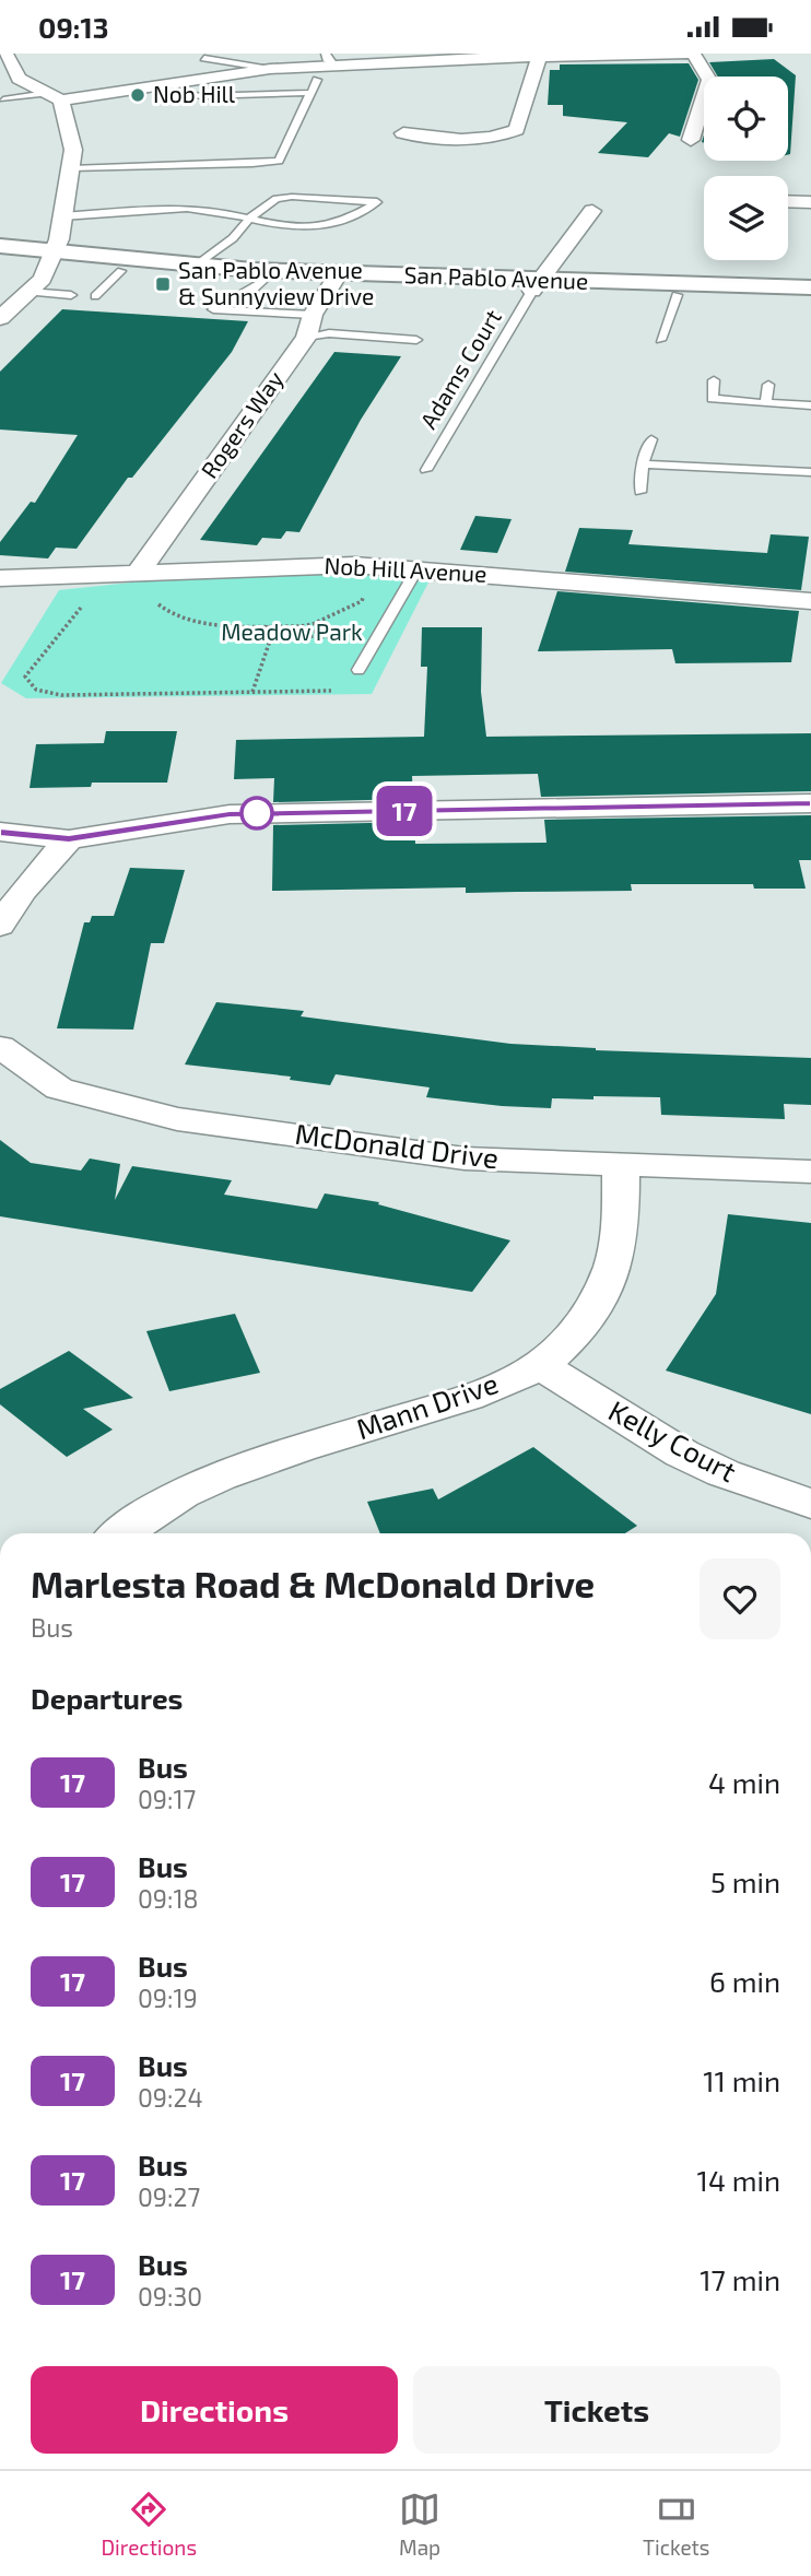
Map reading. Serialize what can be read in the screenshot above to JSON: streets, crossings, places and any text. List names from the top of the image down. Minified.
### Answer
{"streets":{"main road":["San Pablo Avenue"],"street":["Rogers Way","Nob Hill Avenue","McDonald Drive","Mann Drive","Kelly Court"],"lane":["Adams Court"]},"crossings":[["San Pablo Avenue","Adams Court"],["San Pablo Avenue","Rogers Way"],["Rogers Way","Nob Hill Avenue"],["McDonald Drive","Mann Drive"],["Mann Drive","Kelly Court"]],"parks":["Meadow Park"],"places":{"other":["Nob Hill"],"transit":["San Pablo Avenue & Sunnyview Drive"]},"lines":["bus line 17"],"page":{"status":"09:13","on_map":"17","heading":[["Marlesta Road & McDonald Drive","Bus"],"Departures"],"list":[{"mark":"17","name":"Bus","note":"09:17","value":"4 min"},{"mark":"17","name":"Bus","note":"09:18","value":"5 min"},{"mark":"17","name":"Bus","note":"09:19","value":"6 min"},{"mark":"17","name":"Bus","note":"09:24","value":"11 min"},{"mark":"17","name":"Bus","note":"09:27","value":"14 min"},{"mark":"17","name":"Bus","note":"09:30","value":"17 min"}],"buttons":["Directions","Tickets"],"tabs":["Directions","Map","Tickets"]}}
